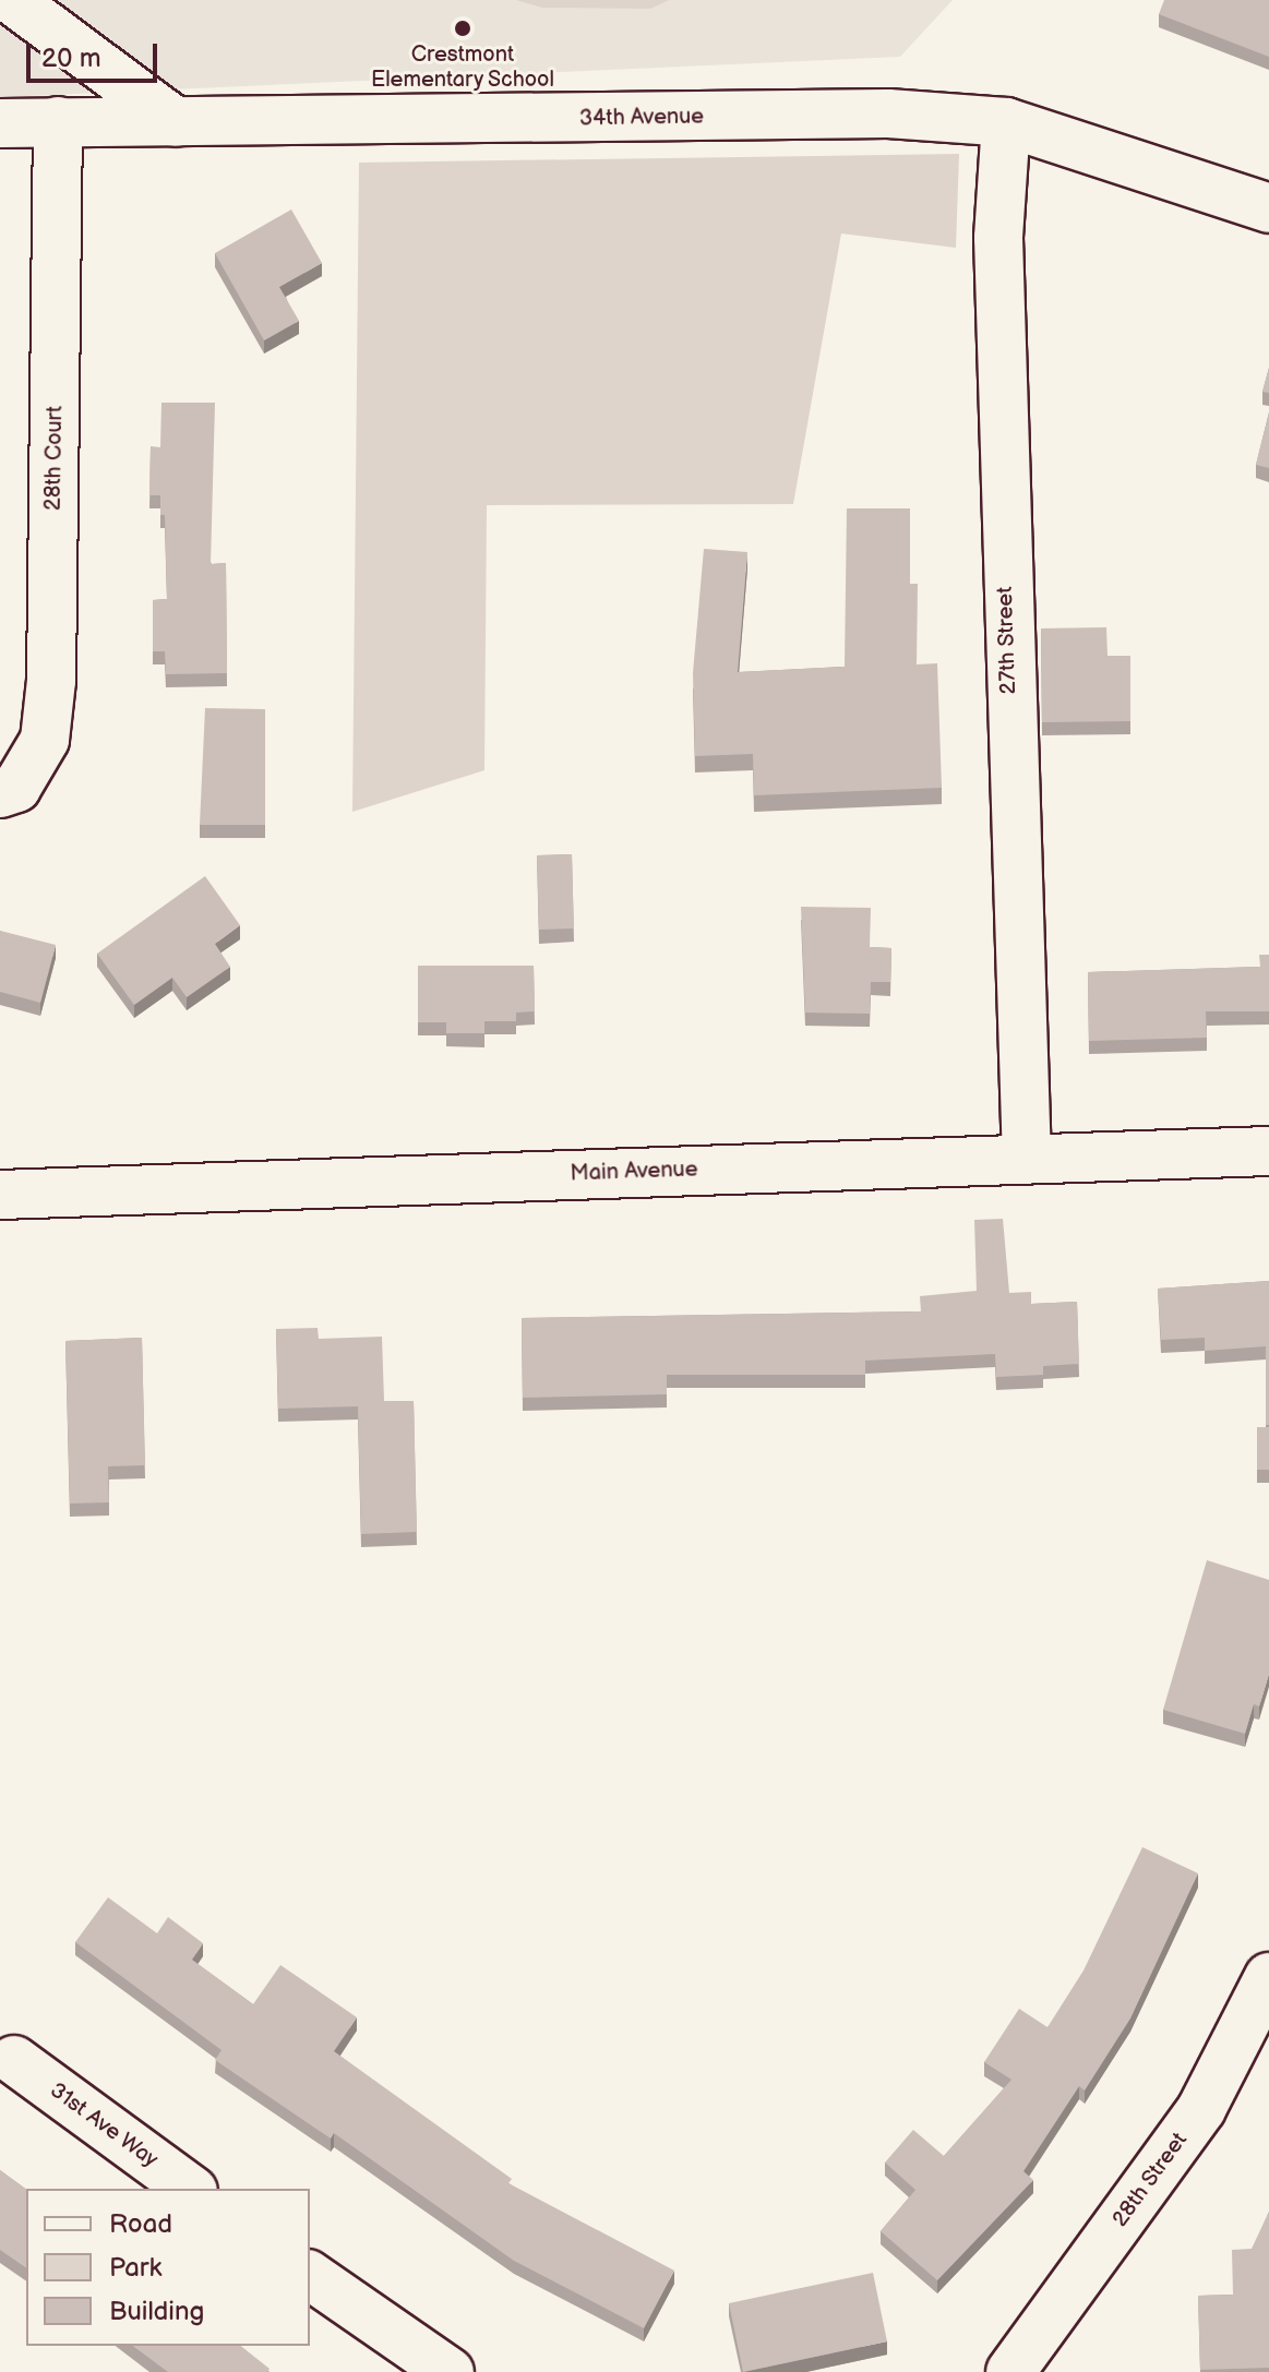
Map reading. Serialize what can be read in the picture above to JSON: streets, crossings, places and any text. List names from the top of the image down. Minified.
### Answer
{"streets":{"street":["34th Avenue","28th Court","27th Street","Main Avenue","31st Ave Way","28th Street"]},"crossings":[["34th Avenue","28th Court"],["34th Avenue","27th Street"],["27th Street","Main Avenue"]],"places":["Crestmont Elementary School"],"legend":["Road","Park","Building"],"scale_bar":"20 m"}
